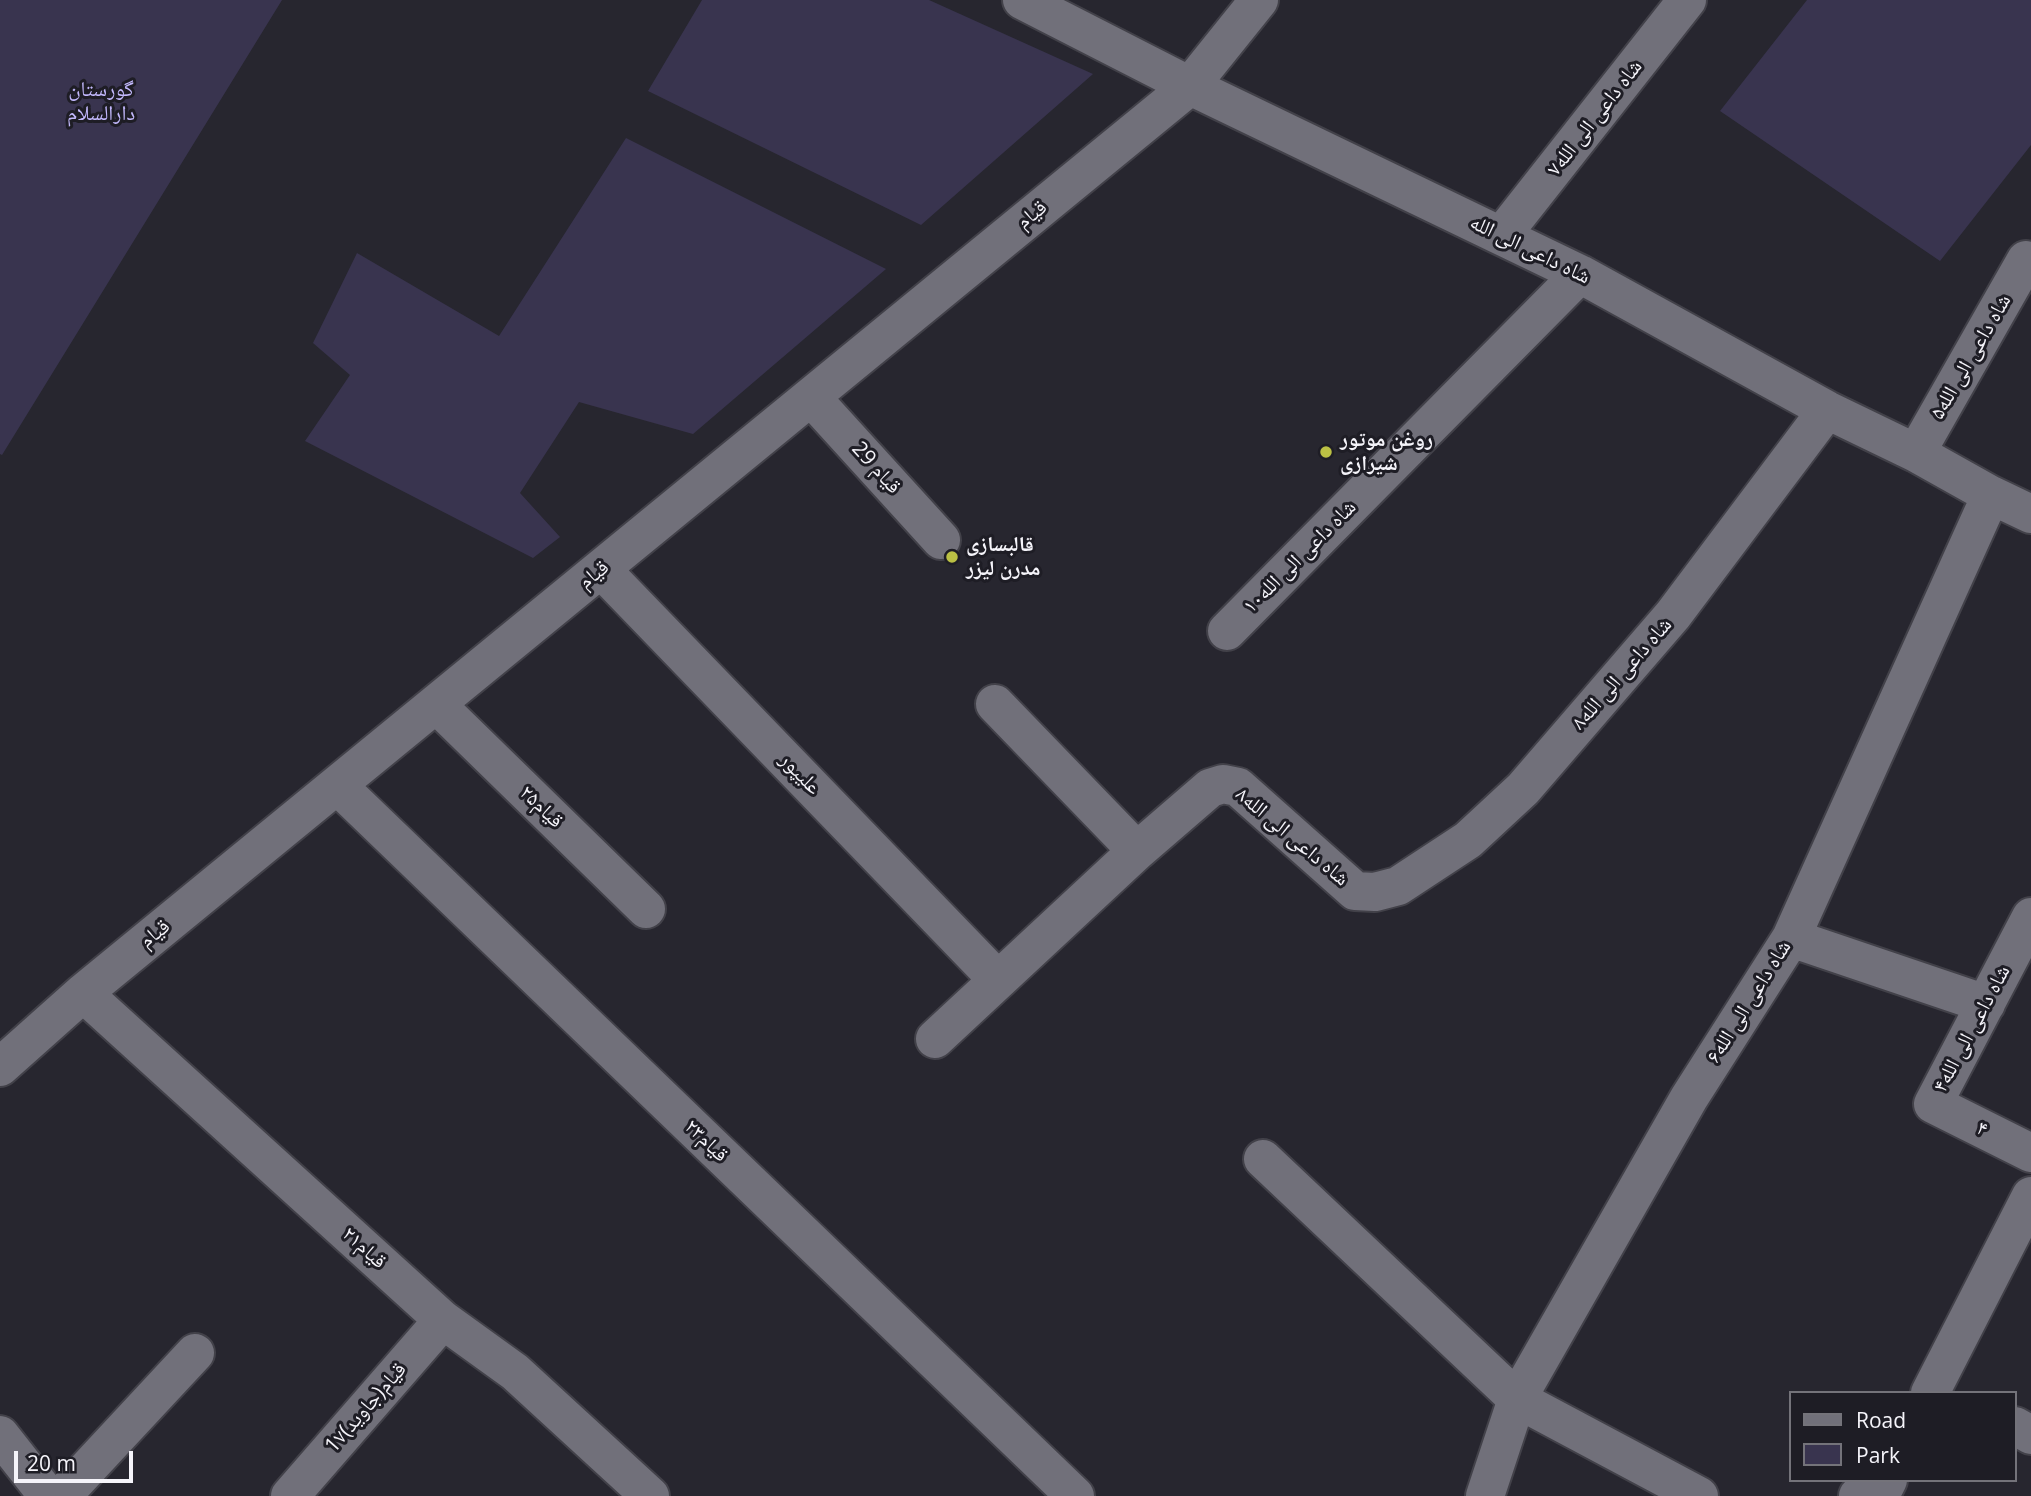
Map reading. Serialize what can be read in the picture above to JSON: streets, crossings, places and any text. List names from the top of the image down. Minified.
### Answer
{"streets":{"street":["شاه داعی الی الله۷","قیام","شاه داعی الی الله","شاه داعی الی الله۵","قیام 29","شاه داعی الی الله۱۰","شاه داعی الی الله۸","علیپور","قیام۲۵","۸شاه داعی الی الله","شاه داعی الی الله۶","شاه داعی الی الله۴","۴","قیام۲۳","قیام۲۱","قیام(جاوید)1۷"]},"crossings":[["شاه داعی الی الله۷","شاه داعی الی الله"],["قیام","شاه داعی الی الله"],["قیام","قیام 29"],["قیام","علیپور"],["قیام","قیام۲۵"],["قیام","قیام۲۳"],["قیام","قیام۲۱"],["شاه داعی الی الله","شاه داعی الی الله۵"],["شاه داعی الی الله","شاه داعی الی الله۱۰"],["شاه داعی الی الله","شاه داعی الی الله۸"],["شاه داعی الی الله","شاه داعی الی الله۶"],["شاه داعی الی الله۸","۸شاه داعی الی الله"],["شاه داعی الی الله۴","۴"],["قیام۲۱","قیام(جاوید)1۷"]],"parks":["گورستان دارالسلام"],"places":["روغن موتور شیرازی","قالبسازی مدرن لیزر"],"legend":["Road","Park"],"scale_bar":"20 m"}
